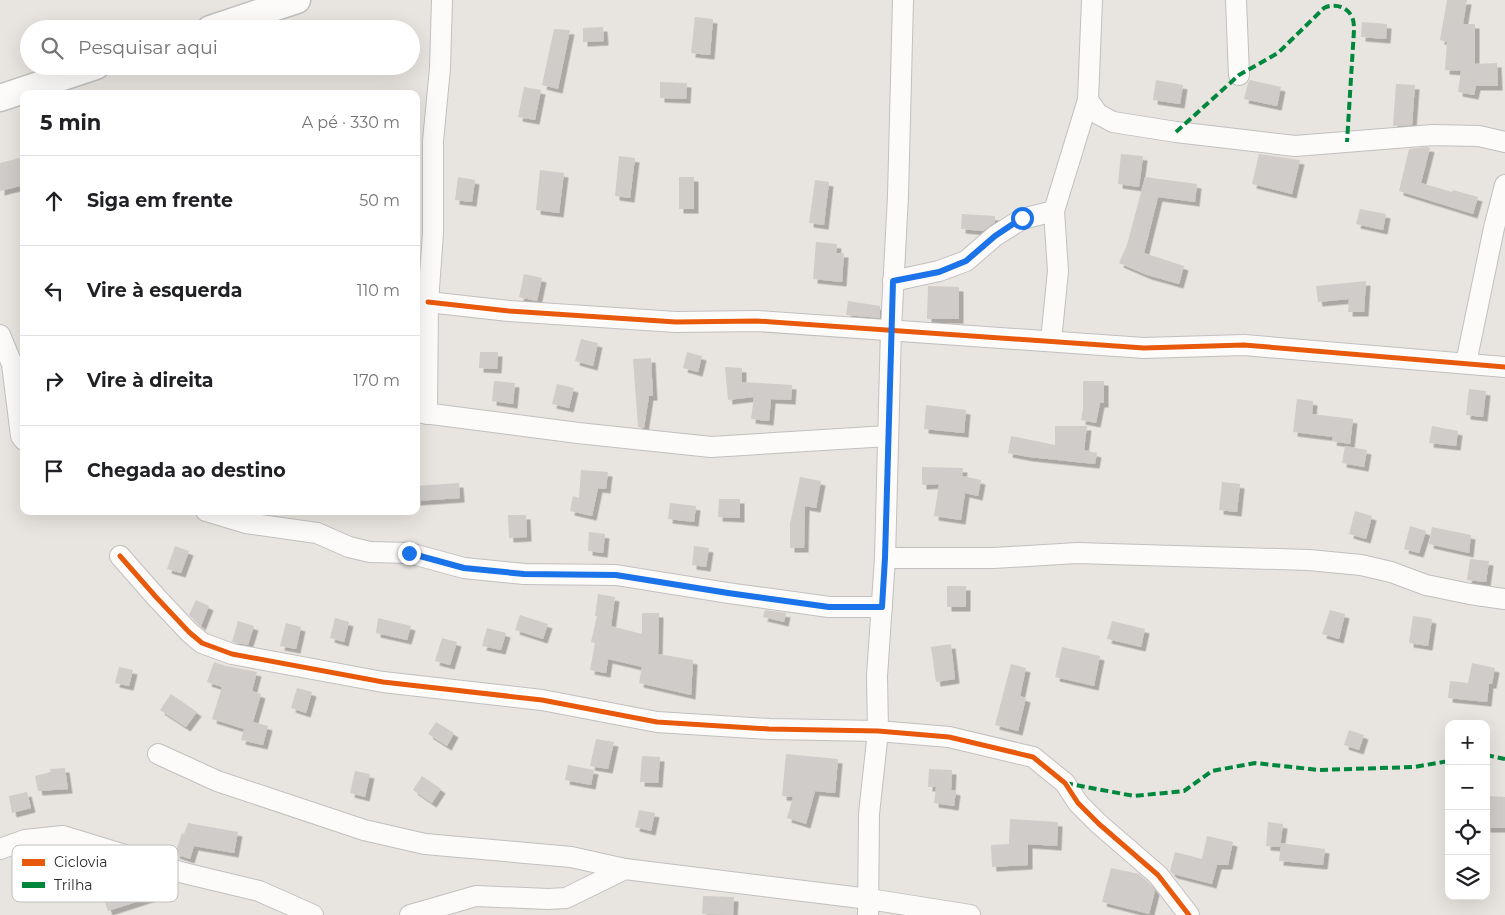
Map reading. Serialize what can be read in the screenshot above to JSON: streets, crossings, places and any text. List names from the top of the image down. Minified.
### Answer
{"legend":["Ciclovia","Trilha"],"page":{"search":"Pesquisar aqui","heading":["5 min","A pé · 330 m"],"list":[["Siga em frente","50 m"],["Vire à esquerda","110 m"],["Vire à direita","170 m"],"Chegada ao destino"],"map_buttons":["+","−"]}}
